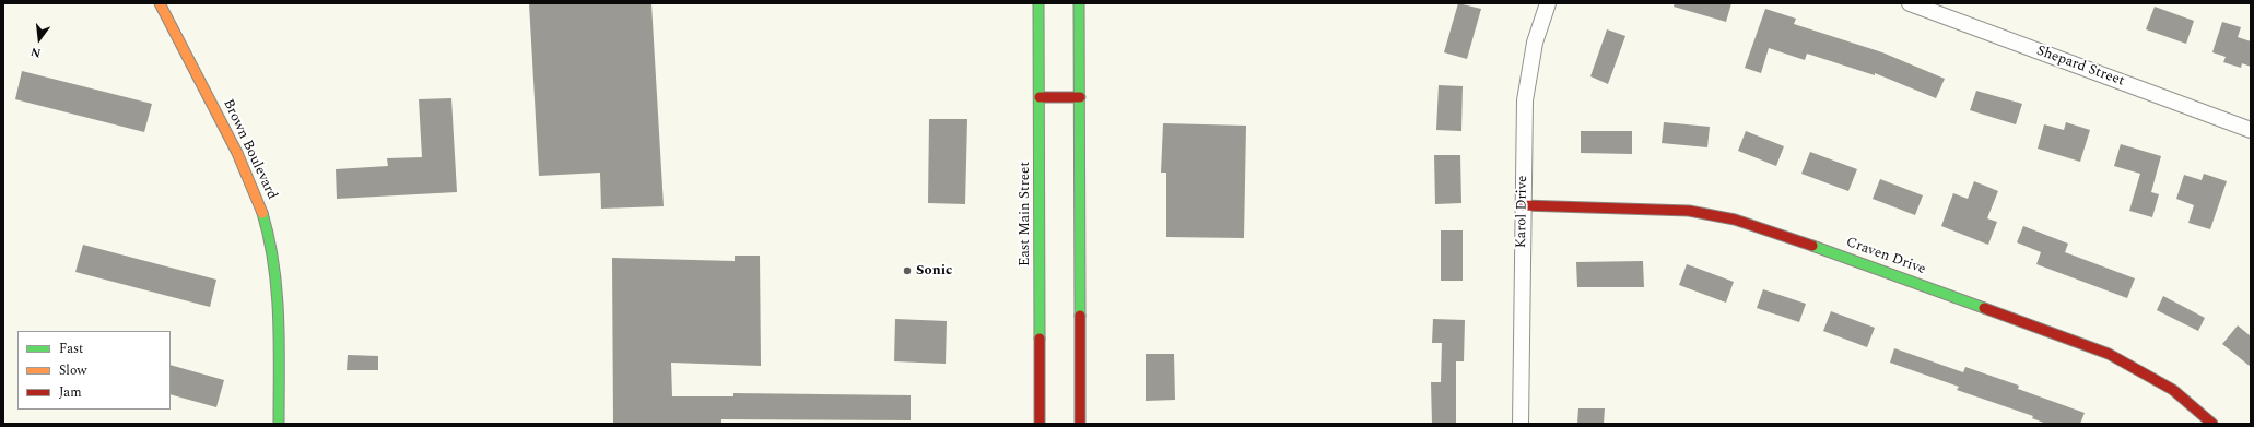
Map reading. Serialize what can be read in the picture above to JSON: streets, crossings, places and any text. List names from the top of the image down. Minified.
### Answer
{"streets":{"street":["Shepard Street","Brown Boulevard","Karol Drive","East Main Street","Craven Drive"]},"crossings":[["Karol Drive","Craven Drive"]],"places":["Sonic"],"legend":["Fast","Slow","Jam"],"north":"bottom"}
